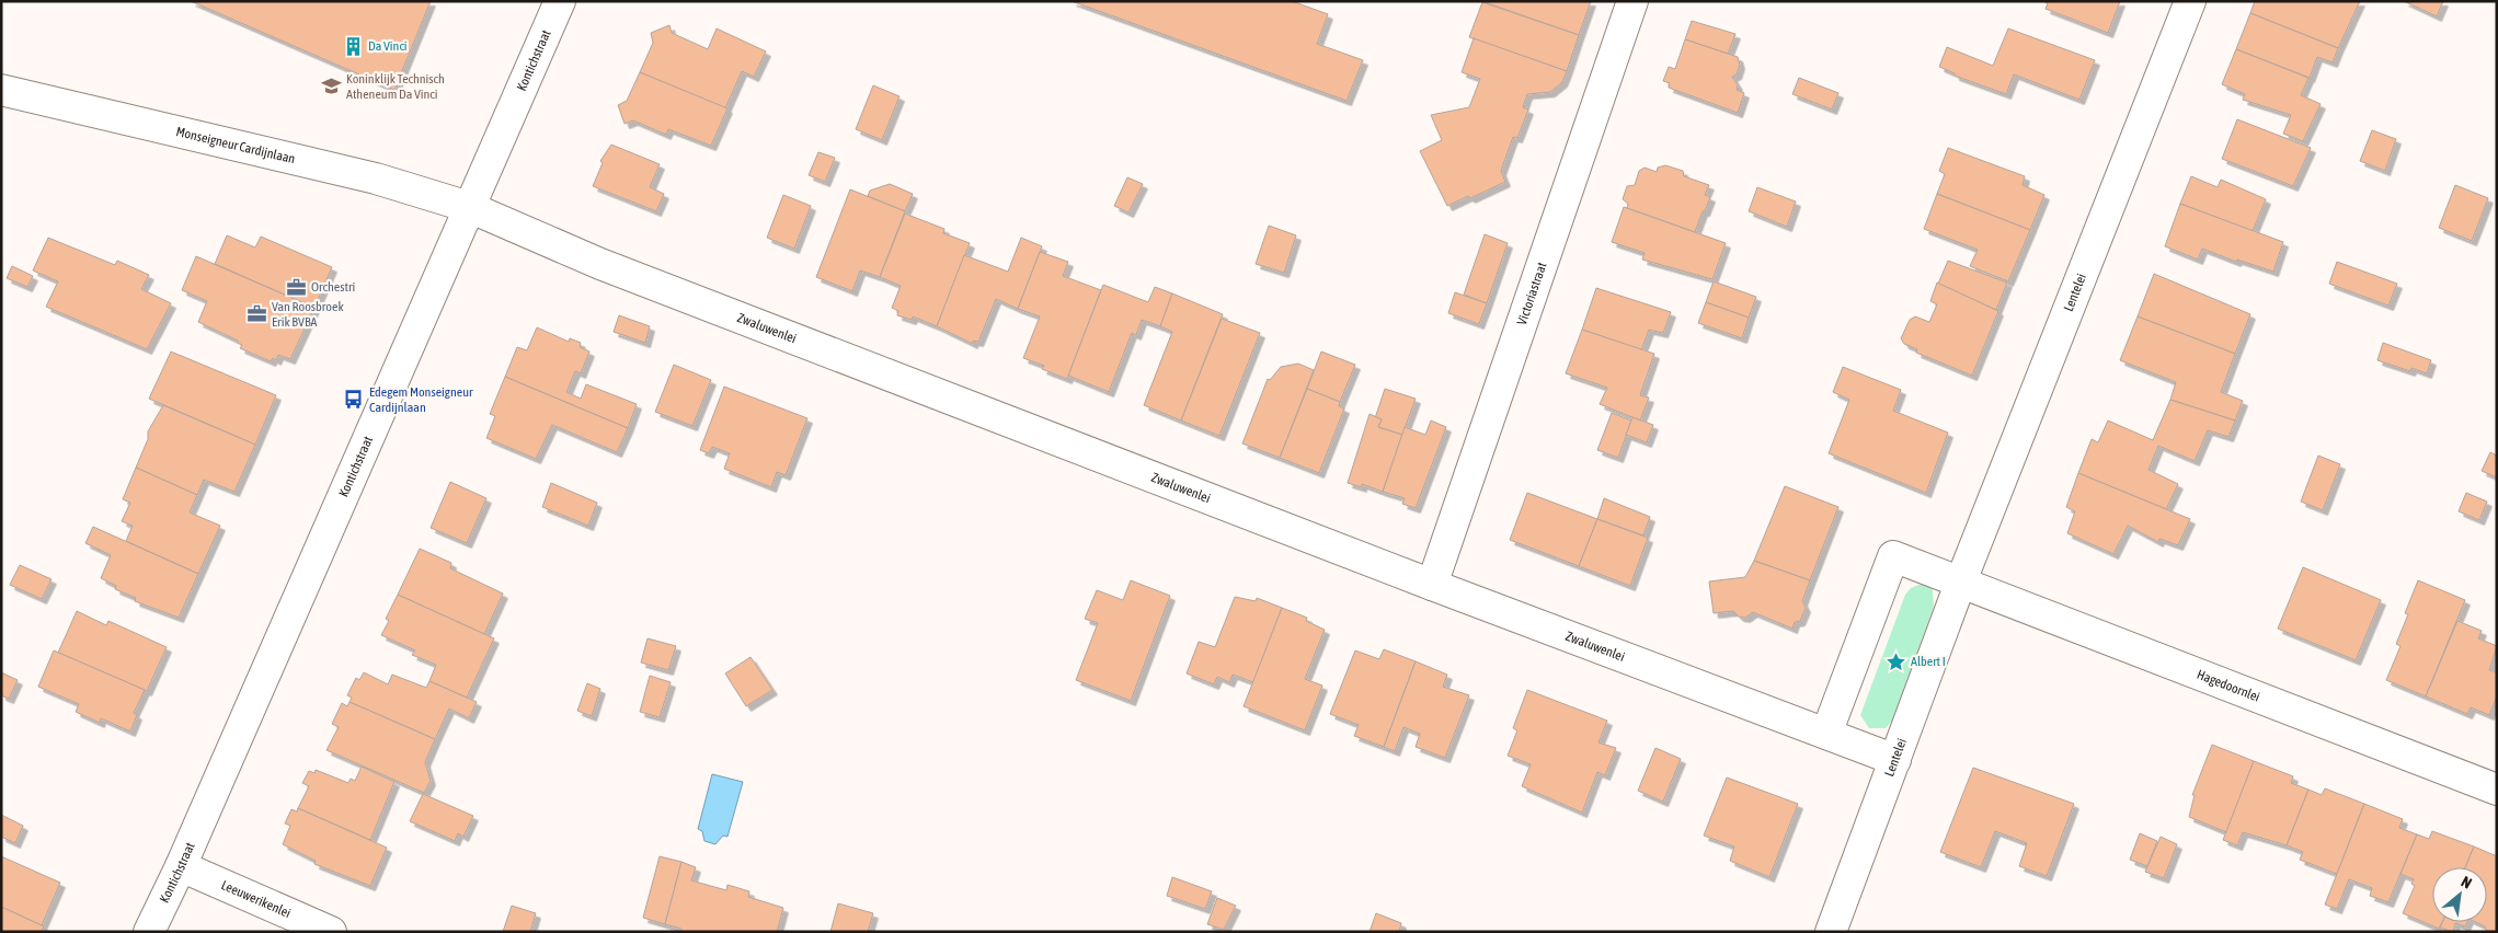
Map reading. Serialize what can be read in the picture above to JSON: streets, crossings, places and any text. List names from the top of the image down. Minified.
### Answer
{"streets":{"street":["Kontichstraat","Monseigneur Cardijnlaan","Victoriastraat","Lentelei","Zwaluwenlei","Hagedoornlei","Leeuwerikenlei"]},"crossings":[["Kontichstraat","Monseigneur Cardijnlaan"],["Kontichstraat","Zwaluwenlei"],["Kontichstraat","Leeuwerikenlei"],["Monseigneur Cardijnlaan","Zwaluwenlei"],["Victoriastraat","Zwaluwenlei"],["Lentelei","Zwaluwenlei"],["Lentelei","Hagedoornlei"]],"places":{"building":["Da Vinci"],"school or university":["Koninklijk Technisch Atheneum Da Vinci"],"office":["Orchestri","Van Roosbroek Erik BVBA"],"bus stop":["Edegem Monseigneur Cardijnlaan"],"place":["Albert I"]},"north":"top right"}
